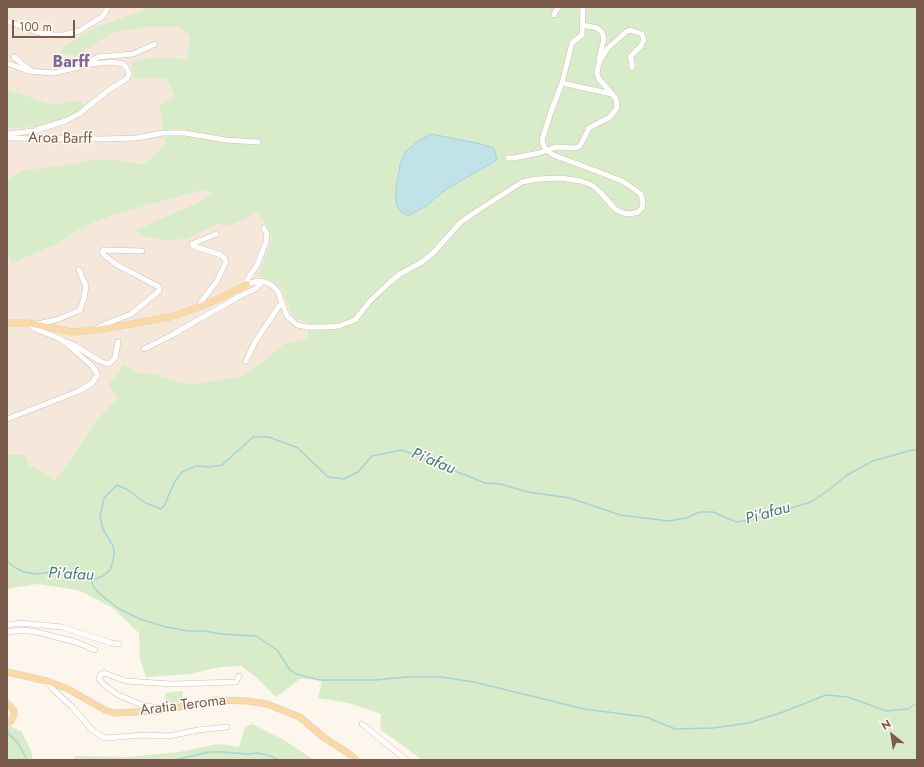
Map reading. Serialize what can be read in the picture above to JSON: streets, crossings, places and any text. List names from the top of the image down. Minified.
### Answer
{"streets":{"main road":["Aratia Teroma"],"street":["Aroa Barff"]},"districts":["Barff"],"water":["Pi'afau"],"scale_bar":"100 m","north":"top left"}
